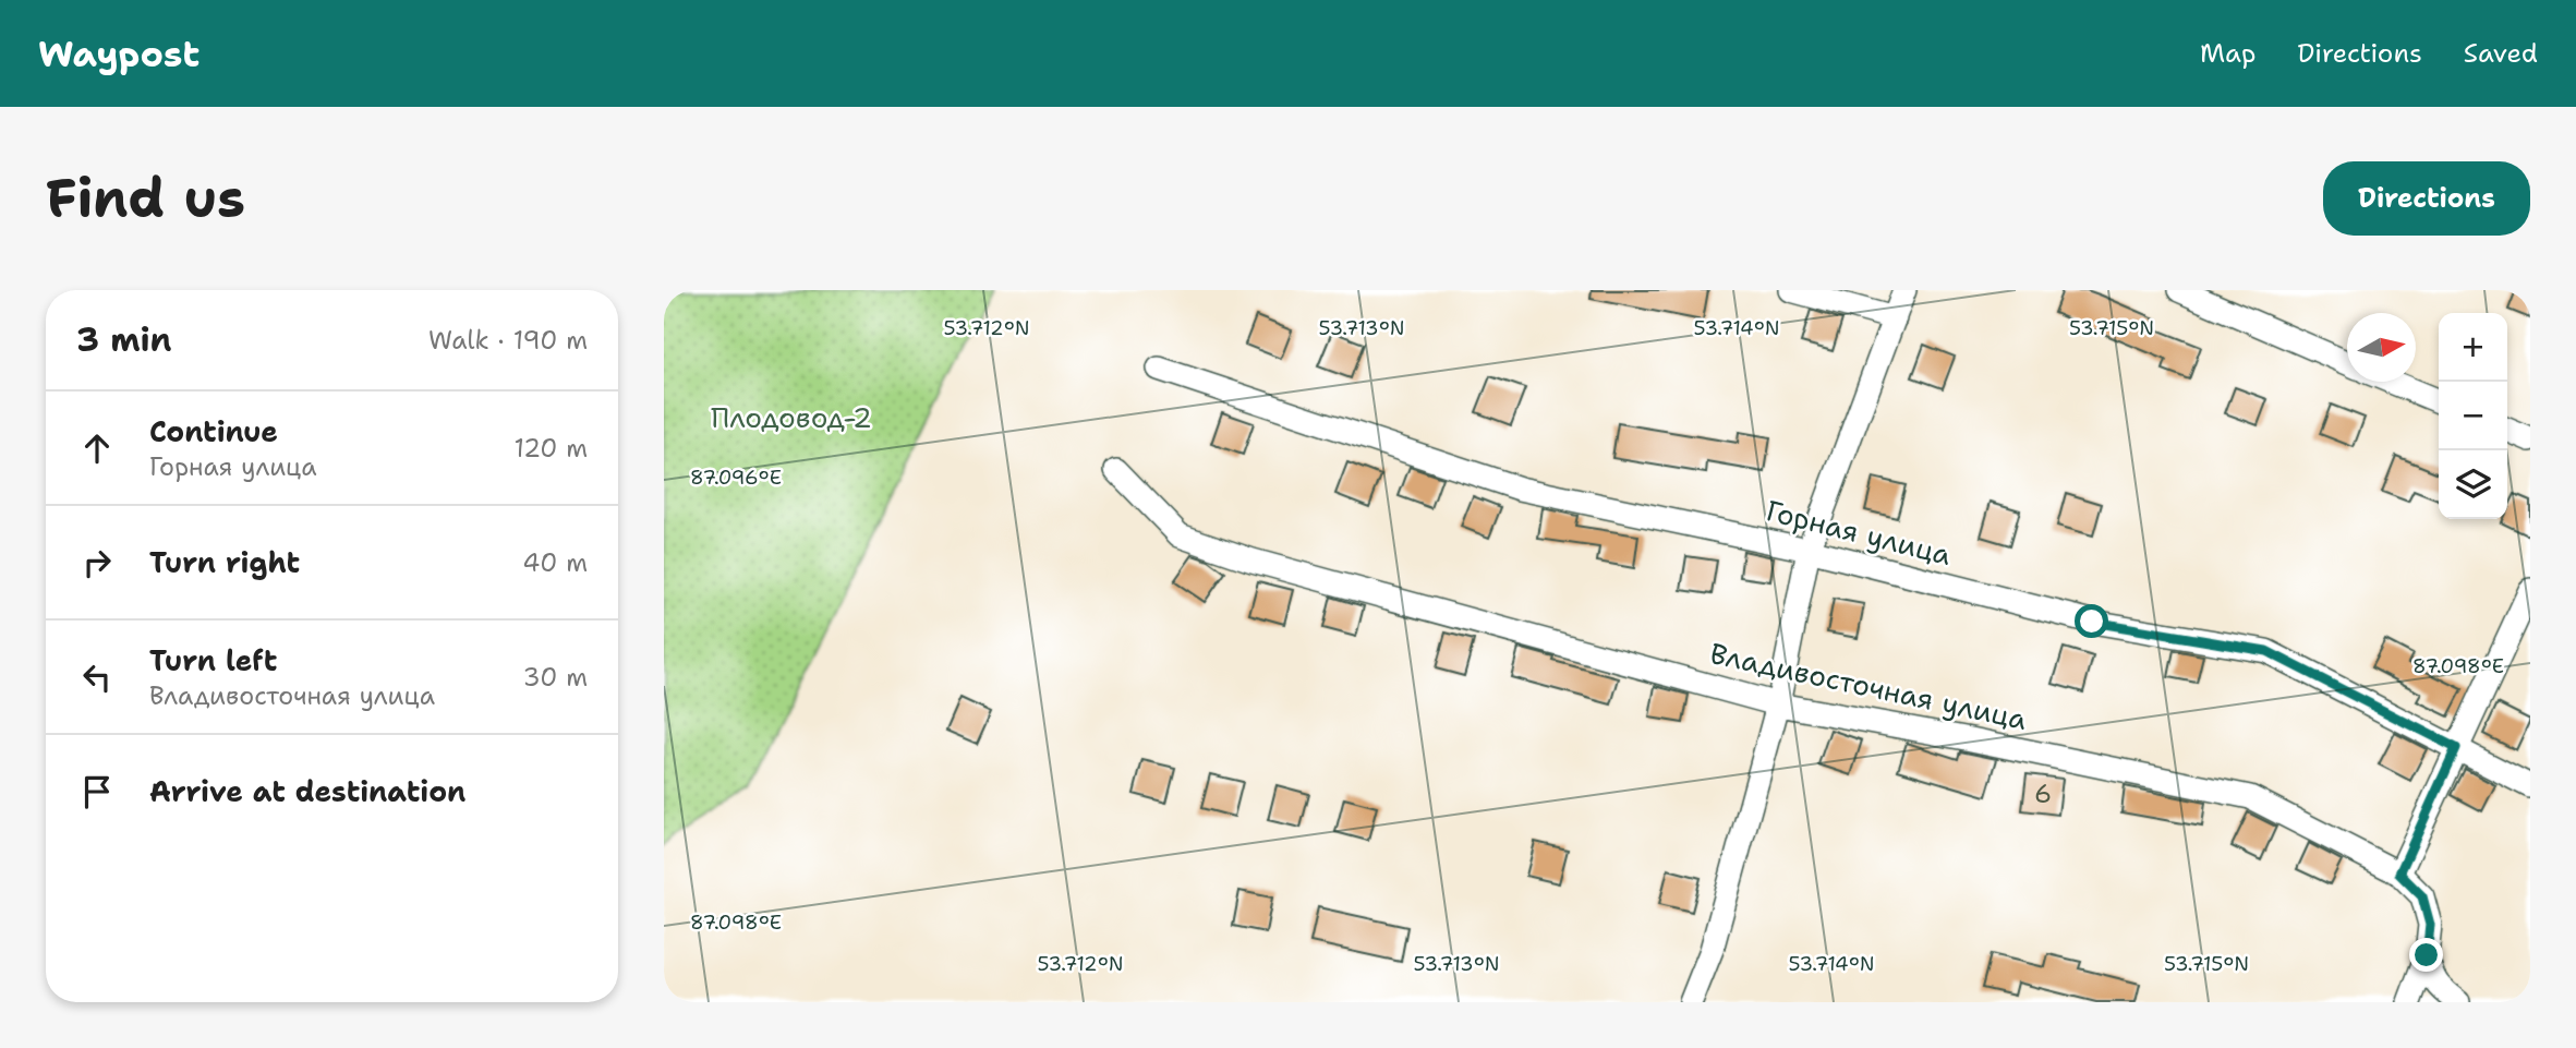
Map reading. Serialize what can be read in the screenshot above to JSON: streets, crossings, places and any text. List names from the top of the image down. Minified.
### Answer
{"streets":{"street":["Горная улица","Владивосточная улица"]},"parks":["Плодовод-2"],"house_numbers":["6"],"north":"right","page":{"header":"Waypost","nav":["Map","Directions","Saved"],"buttons":"Directions","title":"Find us","heading":["3 min","Walk · 190 m"],"map_buttons":["+","−"],"list":[["Continue","Горная улица","120 m"],["Turn right","40 m"],["Turn left","Владивосточная улица","30 m"],"Arrive at destination"]},"coordinates":["53.712°N","53.713°N","53.714°N","53.715°N","87.096°E","87.098°E"]}
